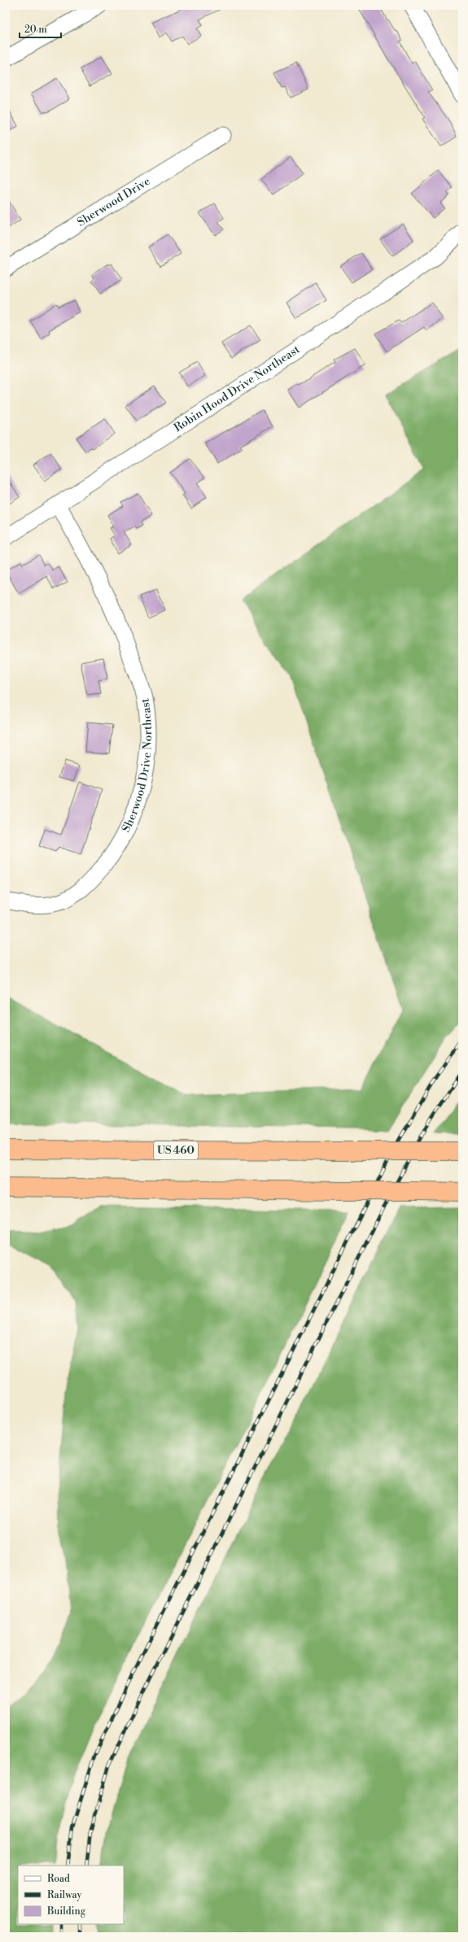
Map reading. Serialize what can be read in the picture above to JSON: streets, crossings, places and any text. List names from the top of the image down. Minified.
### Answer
{"streets":{"highway":["US 460"],"street":["Sherwood Drive","Robin Hood Drive Northeast","Sherwood Drive Northeast"]},"crossings":[["Robin Hood Drive Northeast","Sherwood Drive Northeast"]],"legend":["Road","Railway","Building"],"scale_bar":"20 m"}
